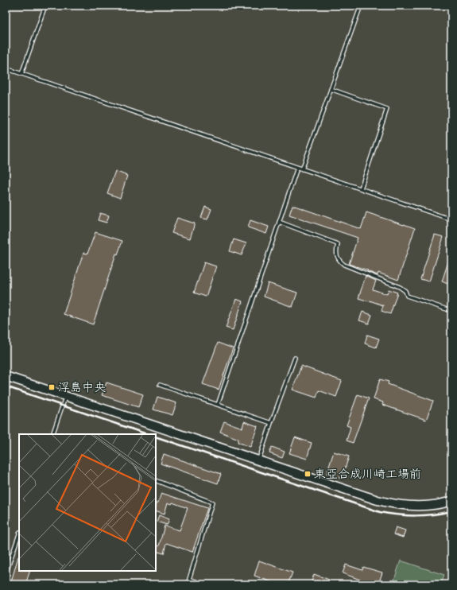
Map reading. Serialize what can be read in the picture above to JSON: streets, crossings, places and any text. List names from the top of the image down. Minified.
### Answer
{"places":{"transit":["浮島中央","東亞合成川崎工場前"]}}
